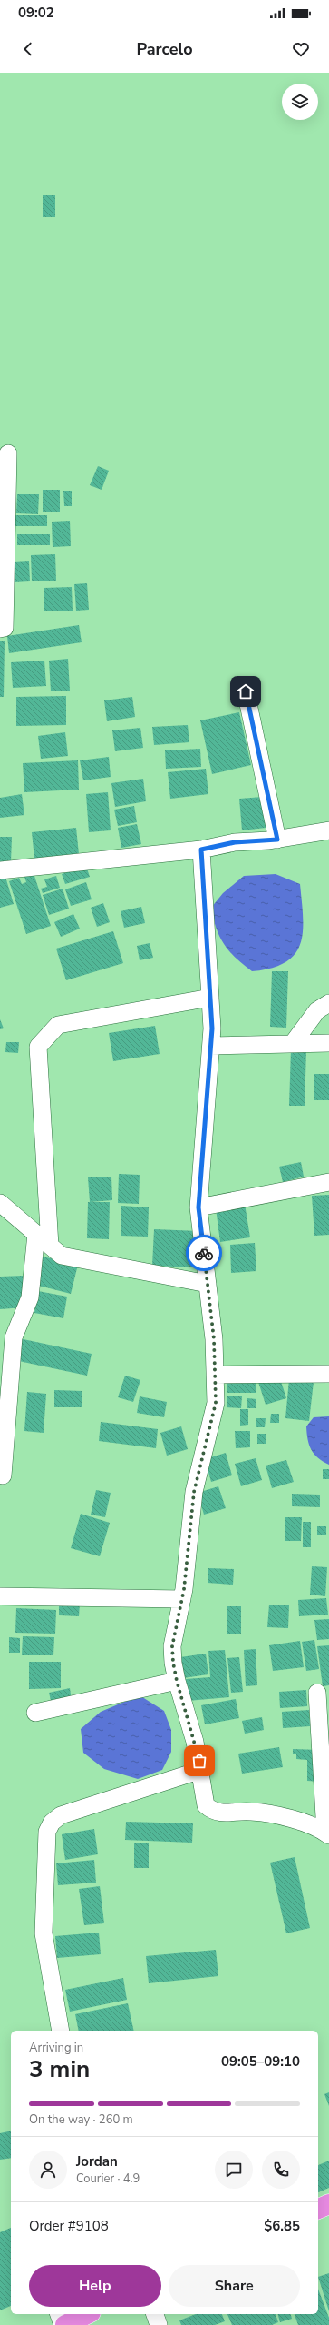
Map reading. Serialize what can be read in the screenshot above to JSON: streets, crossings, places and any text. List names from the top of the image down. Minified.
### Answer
{"page":{"status":"09:02","header":"Parcelo","heading":["3 min","Arriving in","09:05–09:10"],"panel":["Jordan","Courier · 4.9","Order #9108","$6.85"],"bar":"On the way · 260 m","buttons":["Help","Share"]}}
